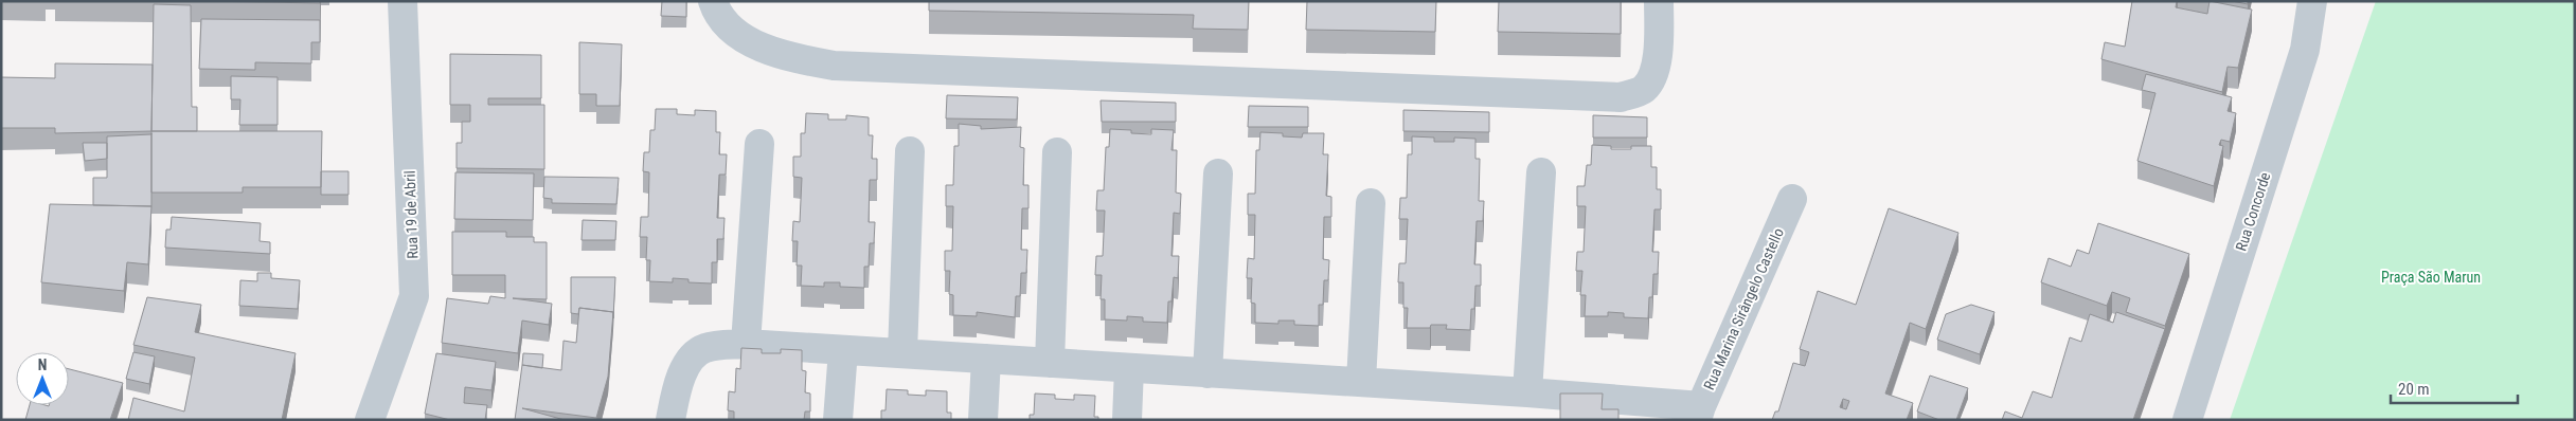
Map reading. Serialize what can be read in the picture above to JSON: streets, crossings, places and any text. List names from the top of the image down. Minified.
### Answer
{"streets":{"street":["Rua Concorde","Rua 19 de Abril","Rua Marina Sirângelo Castello"]},"parks":["Praça São Marun"],"scale_bar":"20 m","north":"top"}
